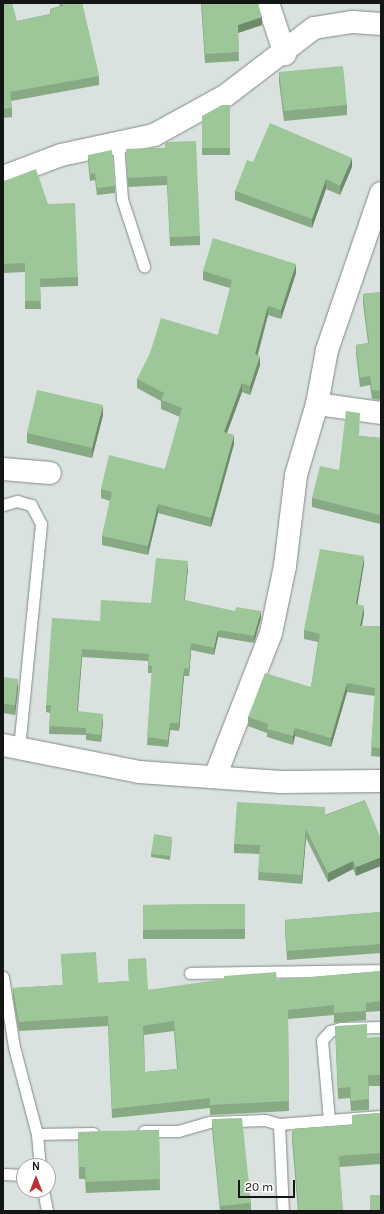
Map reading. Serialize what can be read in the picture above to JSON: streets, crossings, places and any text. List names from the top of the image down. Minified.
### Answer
{"scale_bar":"20 m","north":"top"}
